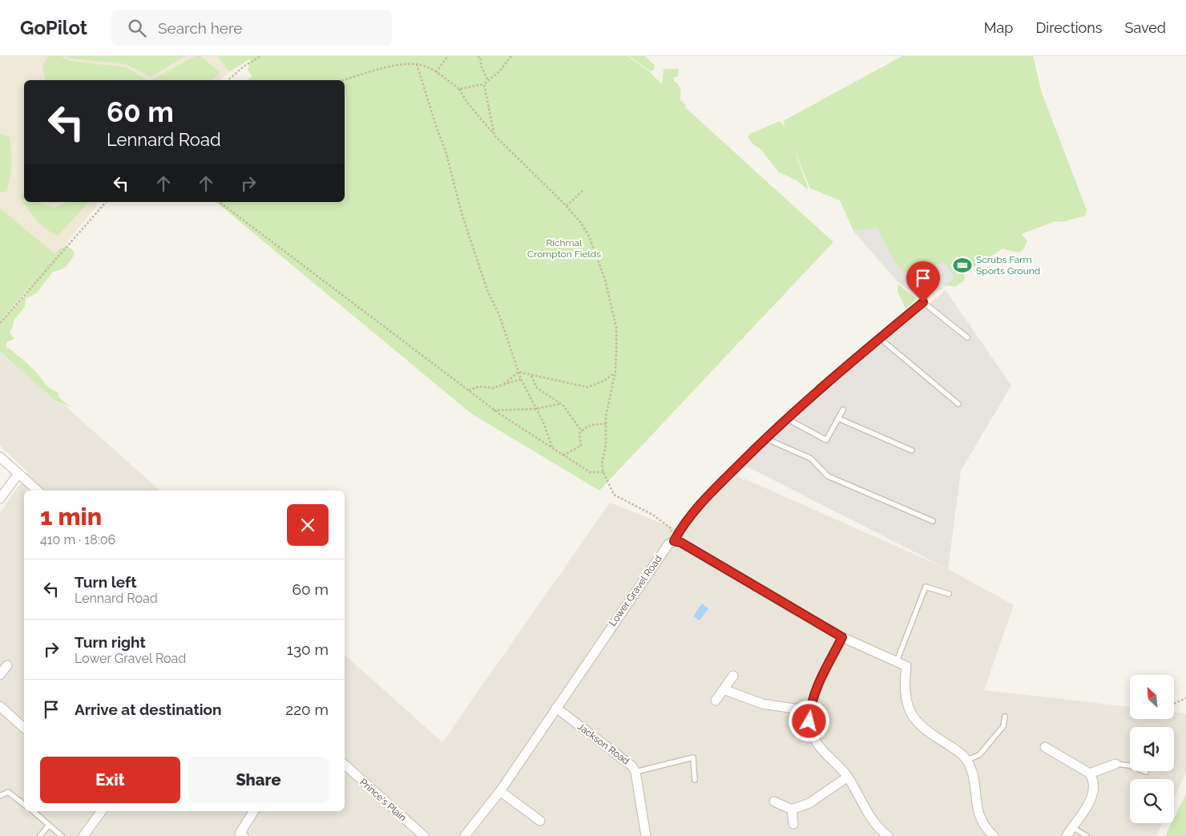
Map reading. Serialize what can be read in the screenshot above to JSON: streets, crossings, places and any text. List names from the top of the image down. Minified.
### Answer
{"streets":{"street":["Lower Gravel Road","Jackson Road","Prince's Plain"]},"crossings":[["Lower Gravel Road","Jackson Road"]],"parks":["Richmal Crompton Fields"],"places":{"sports":["Scrubs Farm Sports Ground"]},"north":"top left","page":{"header":"GoPilot","search":"Search here","nav":["Map","Directions","Saved"],"turn":["60 m","Lennard Road"],"heading":["1 min","410 m · 18:06"],"list":[{"name":"Turn left","note":"Lennard Road","value":"60 m"},{"name":"Turn right","note":"Lower Gravel Road","value":"130 m"},{"name":"Arrive at destination","value":"220 m"}],"buttons":["Exit","Share"]}}
